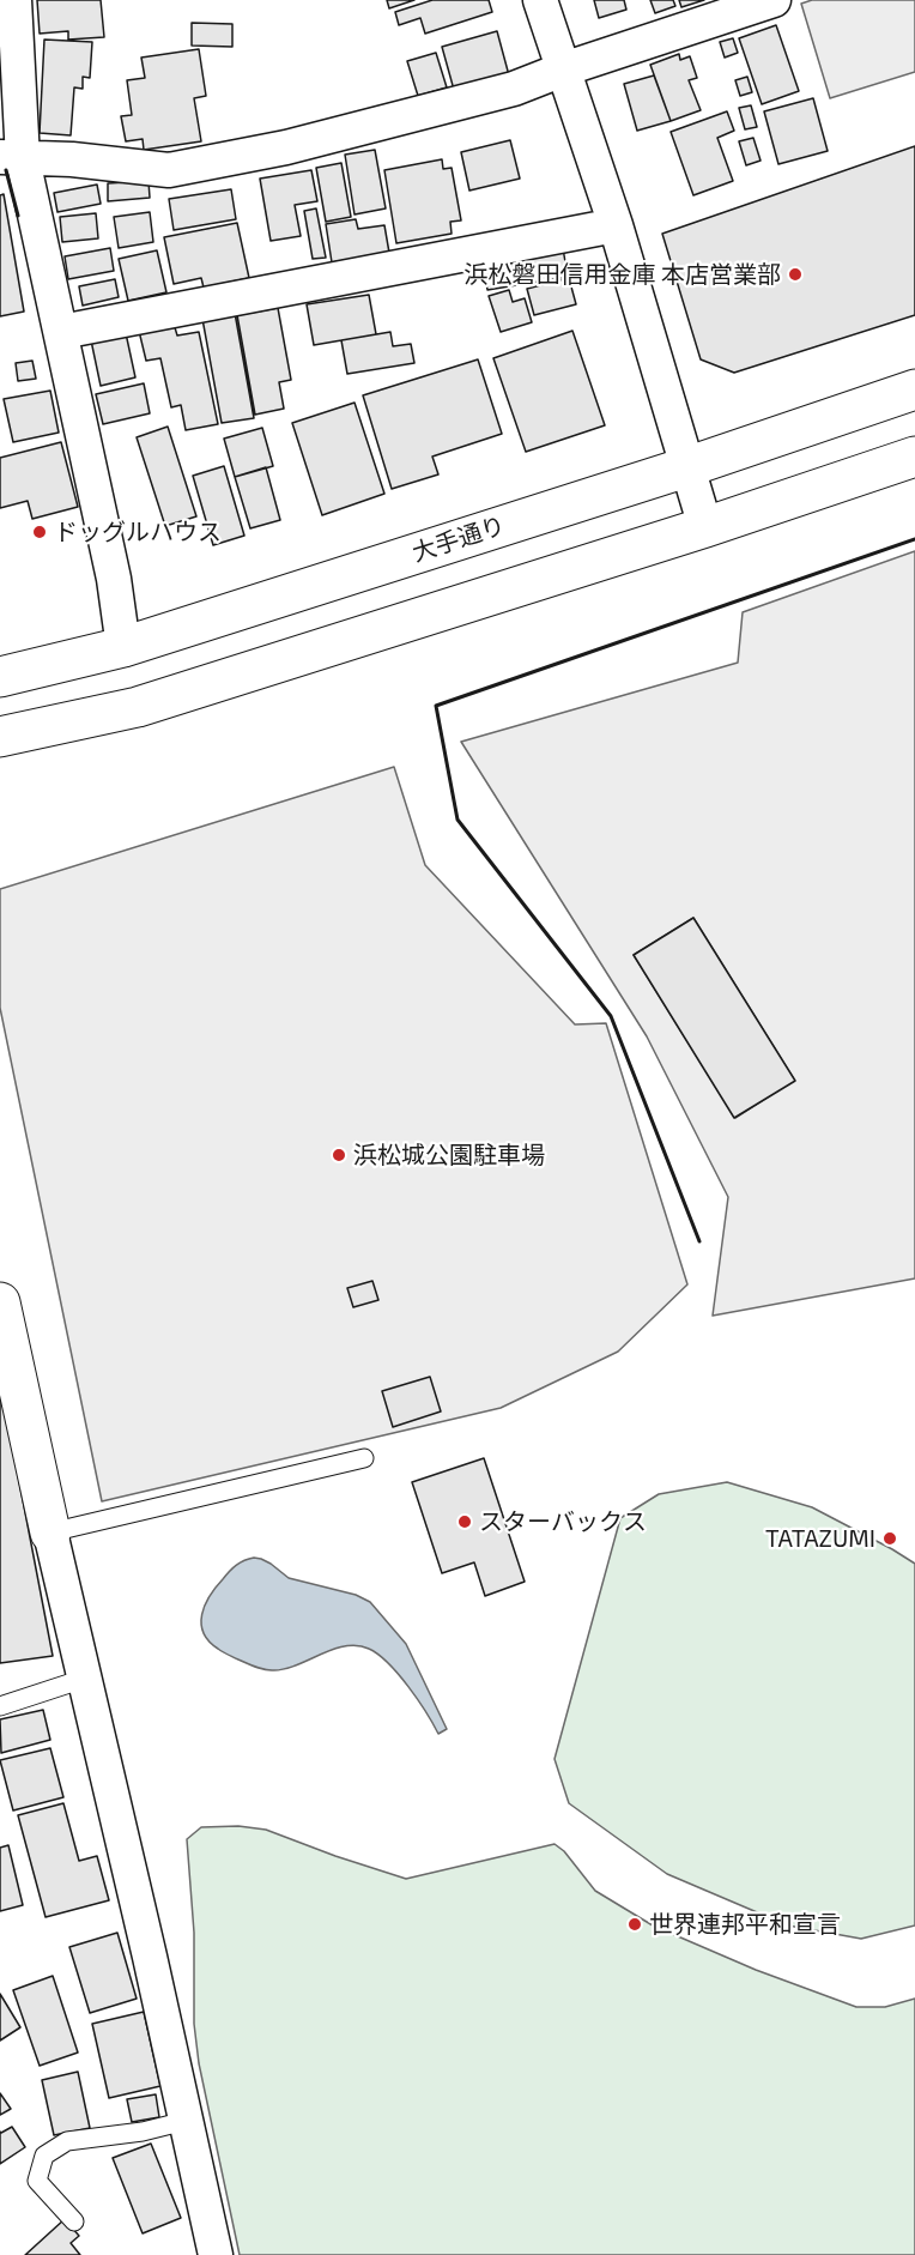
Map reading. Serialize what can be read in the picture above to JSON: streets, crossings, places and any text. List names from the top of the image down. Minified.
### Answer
{"streets":{"main road":["大手通り"]},"places":["浜松磐田信用金庫 本店営業部","ドッグルハウス","浜松城公園駐車場","スターバックス","TATAZUMI","世界連邦平和宣言"]}
